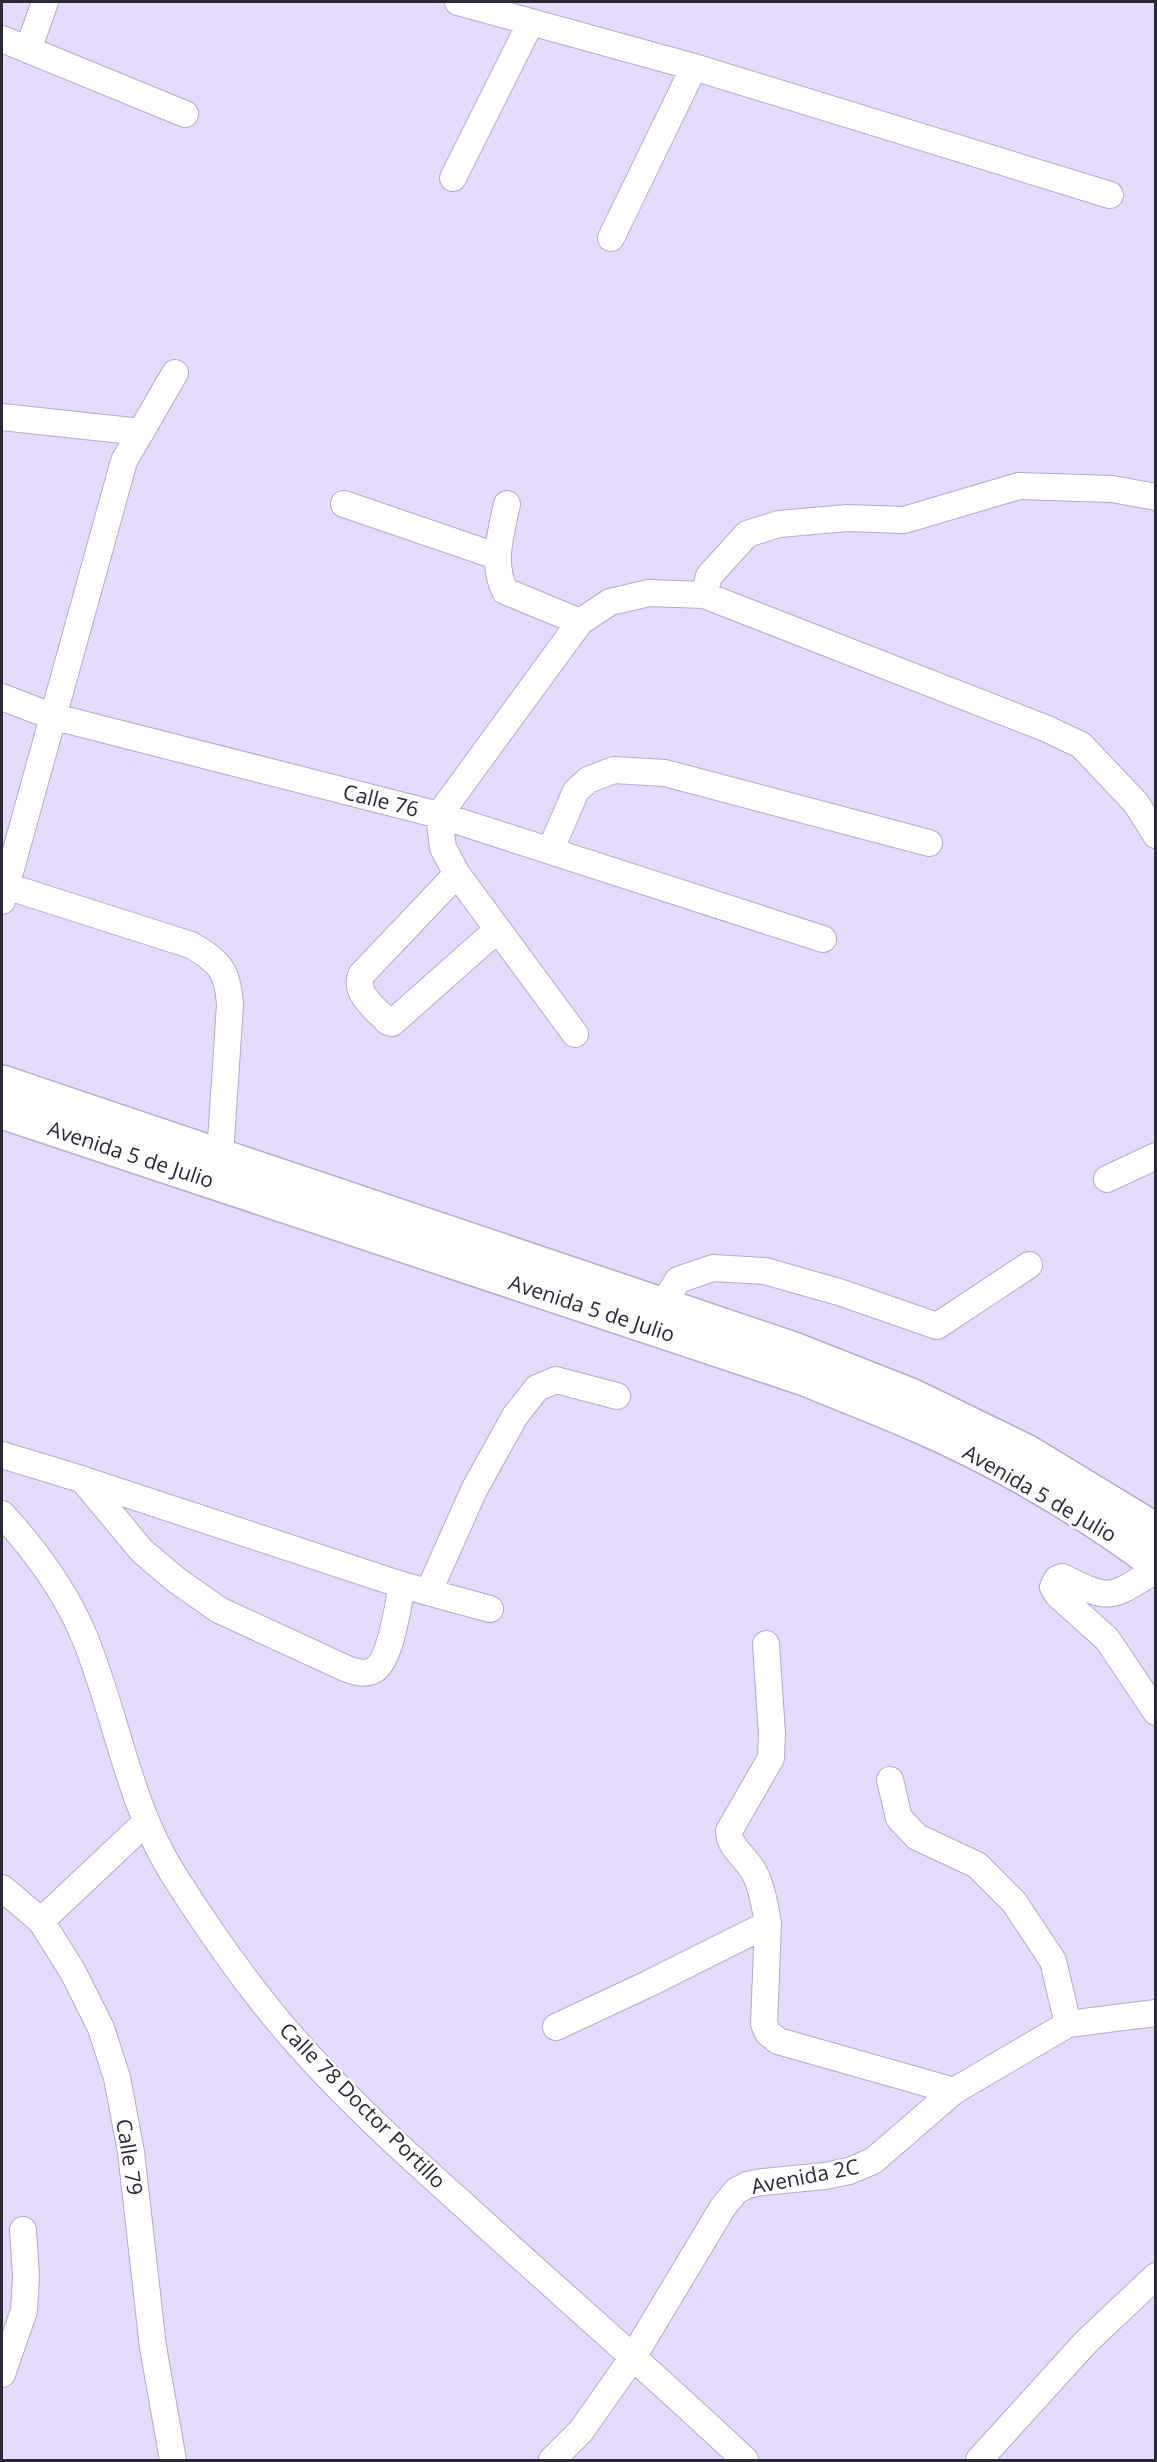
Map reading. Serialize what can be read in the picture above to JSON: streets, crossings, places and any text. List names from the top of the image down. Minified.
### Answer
{"streets":{"main road":["Avenida 5 de Julio"],"street":["Calle 76","Calle 78 Doctor Portillo","Calle 79","Avenida 2C"]},"crossings":[["Calle 78 Doctor Portillo","Avenida 2C"]]}
